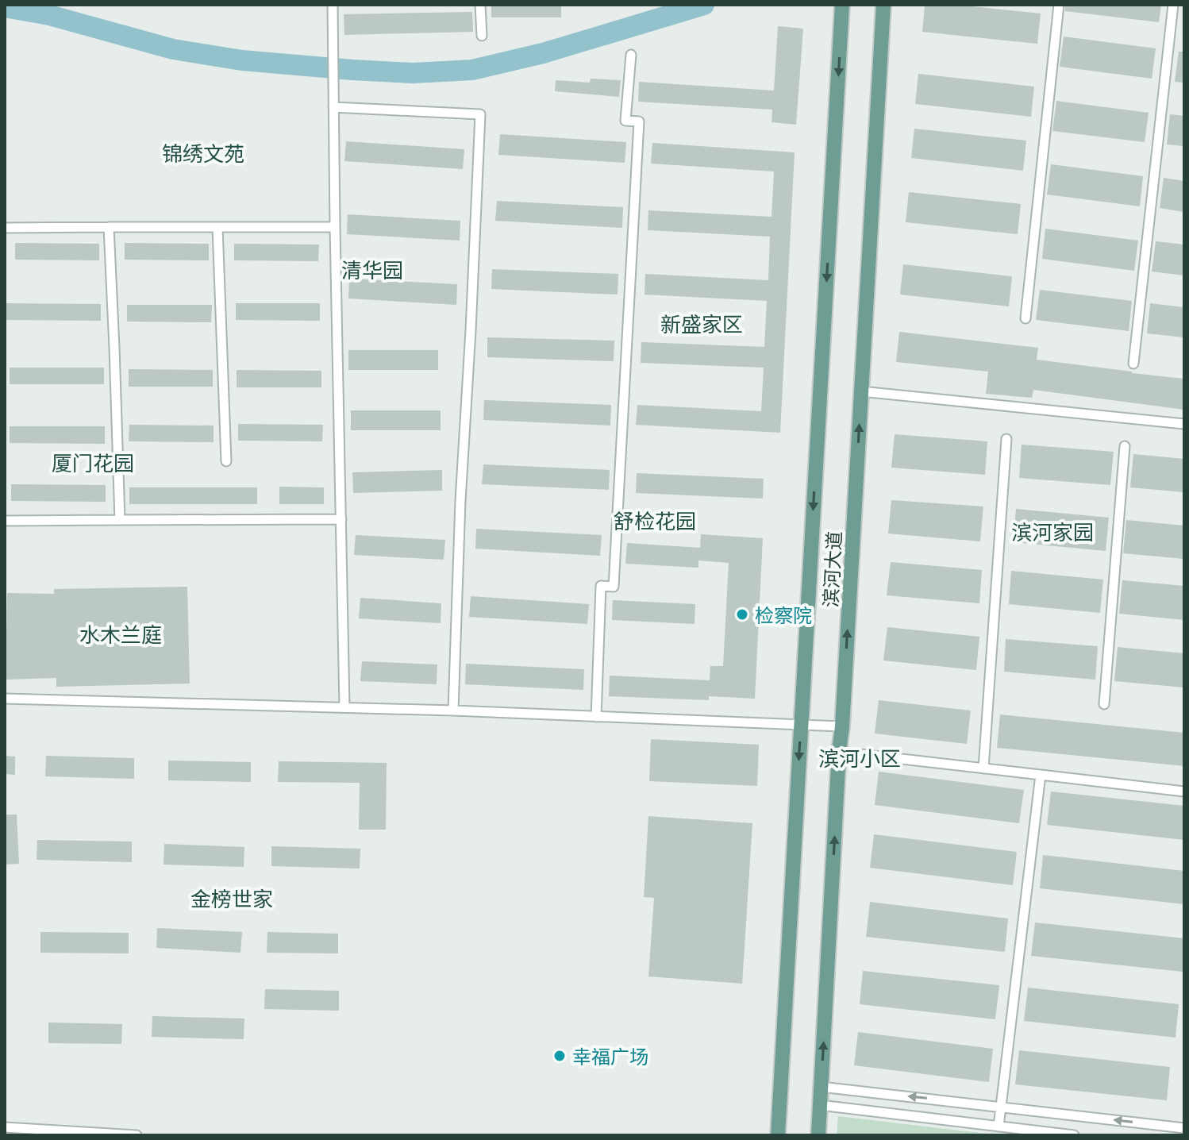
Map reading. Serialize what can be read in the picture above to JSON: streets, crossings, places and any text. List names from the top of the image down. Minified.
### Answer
{"streets":{"main road":["滨河大道"]},"districts":["锦绣文苑","清华园","新盛家区","厦门花园","舒检花园","滨河家园","水木兰庭","滨河小区","金榜世家"],"places":["检察院","幸福广场"]}
